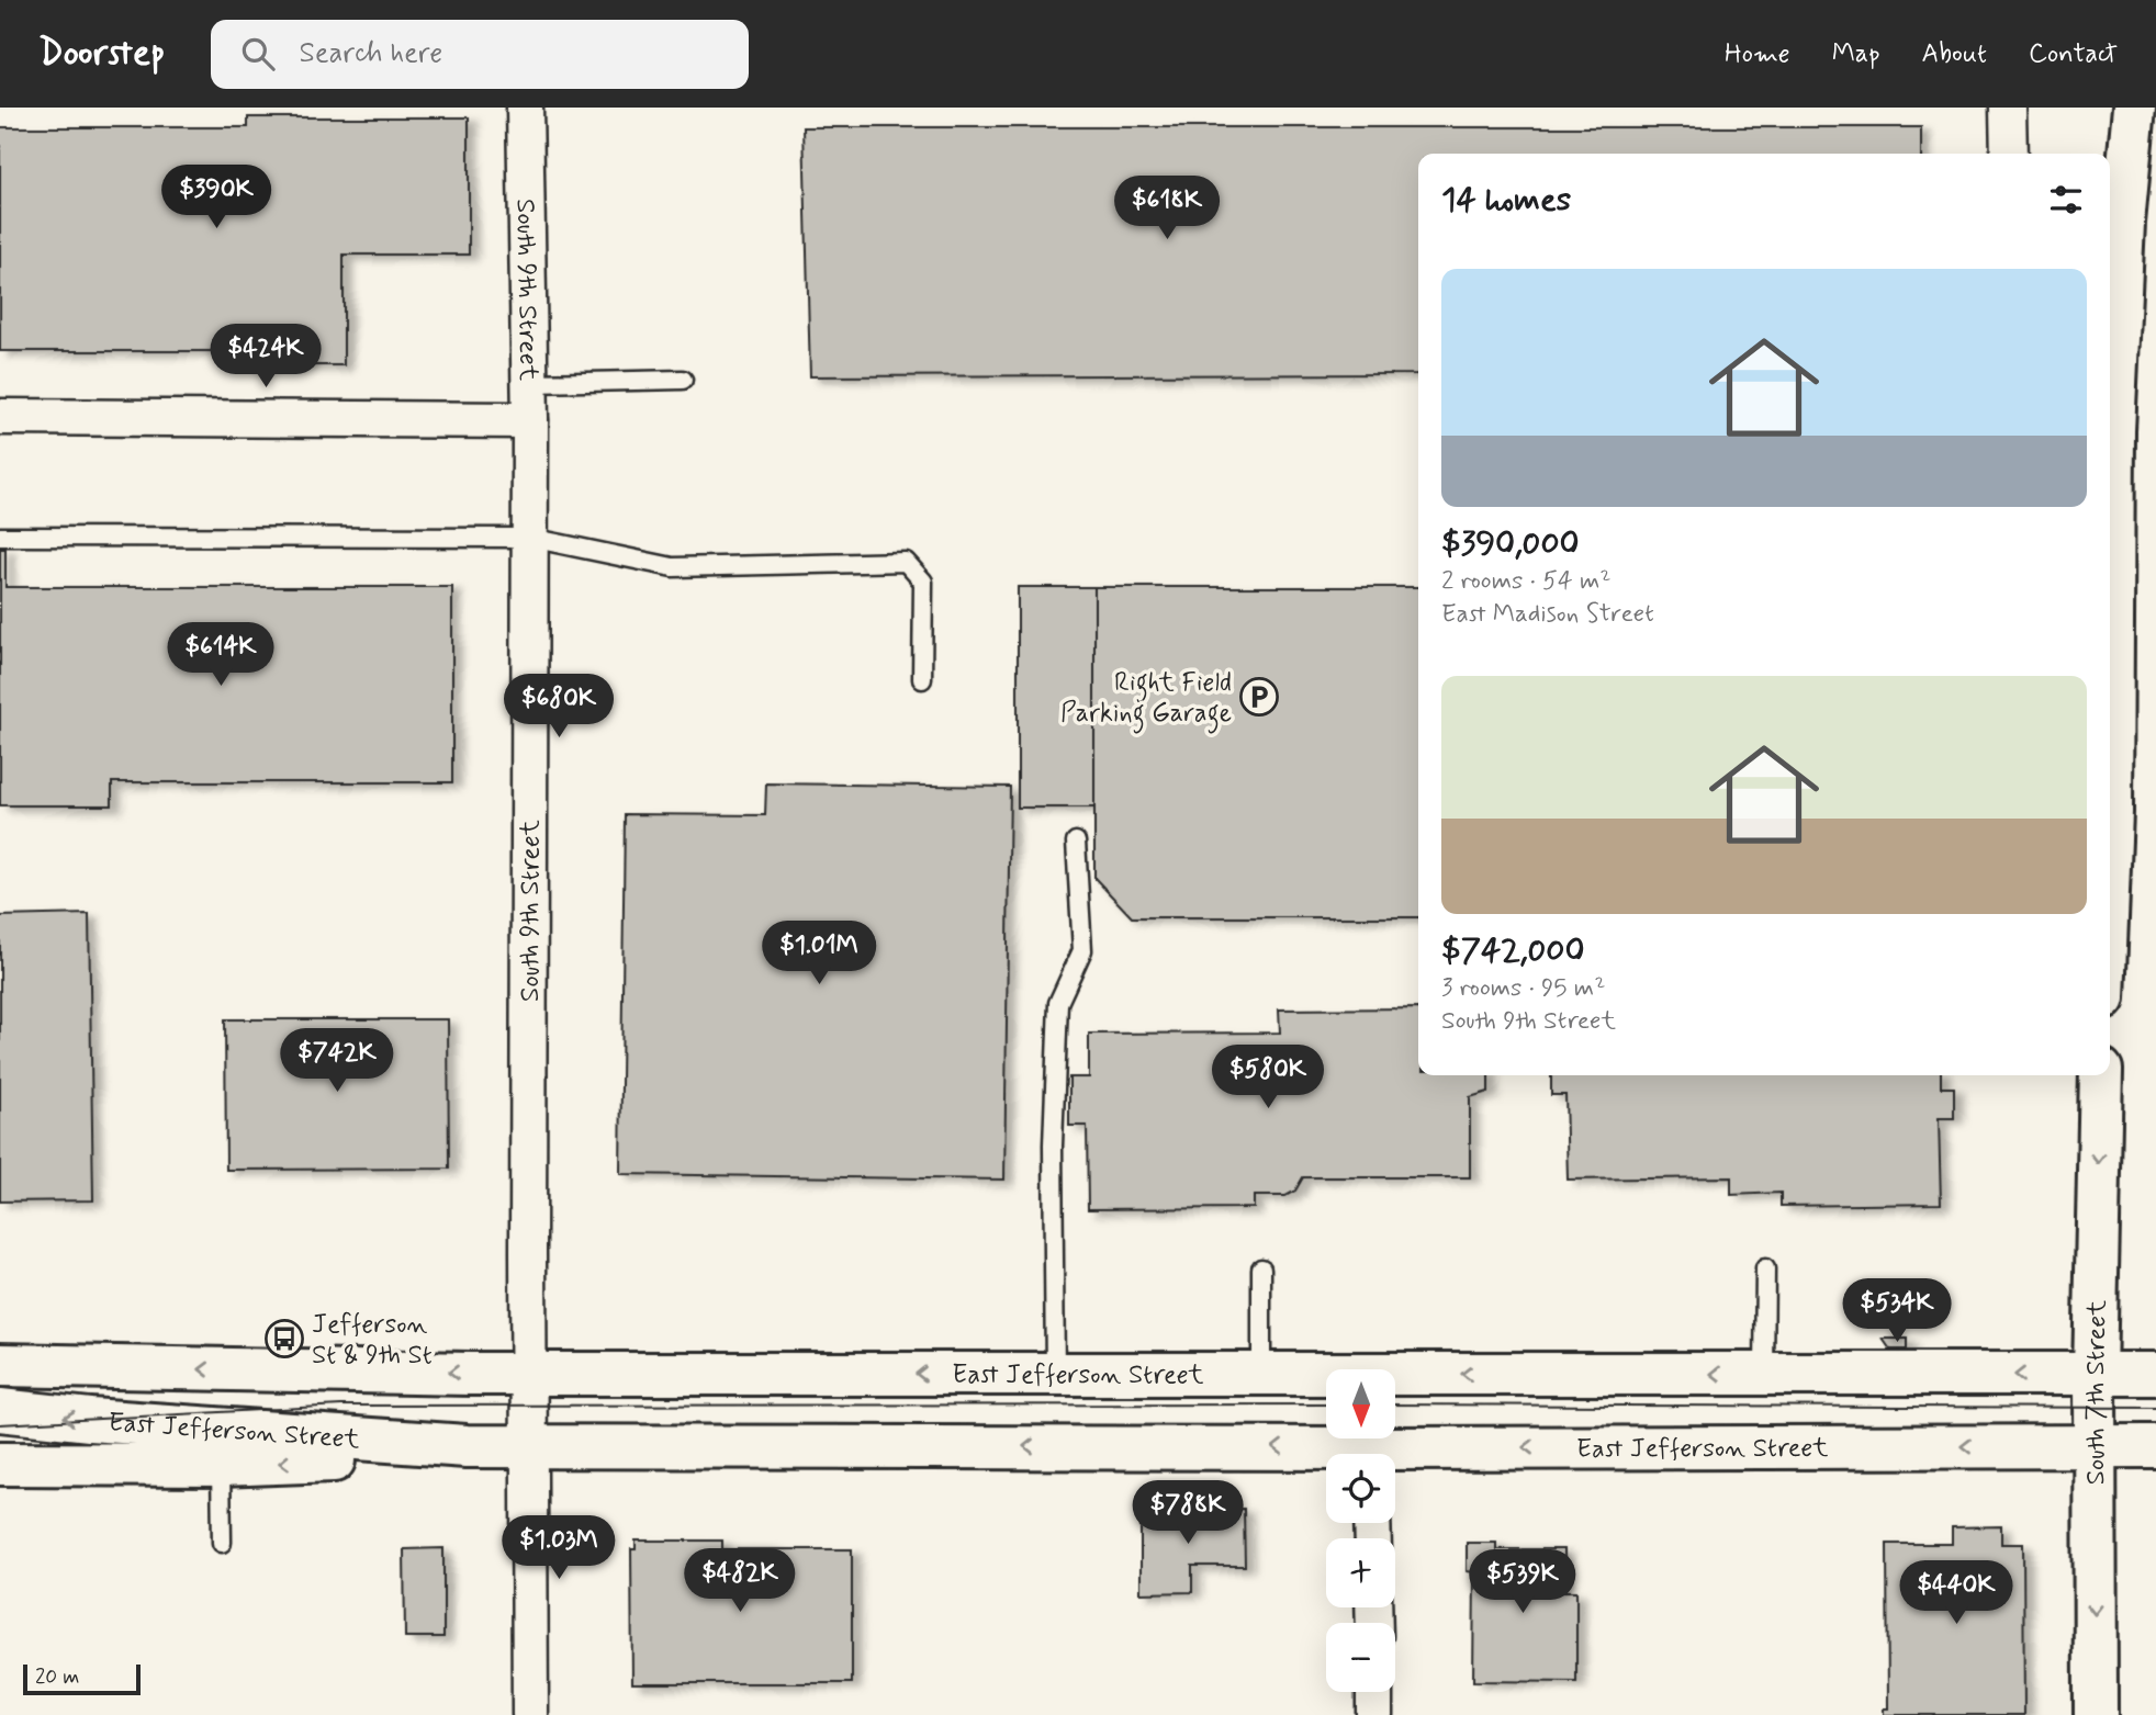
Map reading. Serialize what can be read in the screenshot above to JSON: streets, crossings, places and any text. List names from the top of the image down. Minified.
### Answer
{"streets":{"main road":["East Jefferson Street","South 7th Street"],"street":["South 9th Street"]},"crossings":[["South 9th Street","East Jefferson Street"],["East Jefferson Street","South 7th Street"]],"one_way":["East Jefferson Street","South 7th Street"],"places":{"parking":["Right Field Parking Garage"],"bus stop":["Jefferson St & 9th St"]},"scale_bar":"20 m","north":"bottom","page":{"header":"Doorstep","search":"Search here","nav":["Home","Map","About","Contact"],"heading":"14 homes","price":["$390K","$618K","$424K","$614K","$680K","$1.01M","$742K","$580K","$534K","$788K","$1.03M","$482K","$539K","$440K"],"list":[{"name":"$390,000","note":"2 rooms · 54 m² · East Madison Street"},{"name":"$742,000","note":"3 rooms · 95 m² · South 9th Street"}],"map_buttons":["+","−"],"scale":"20 m"}}
